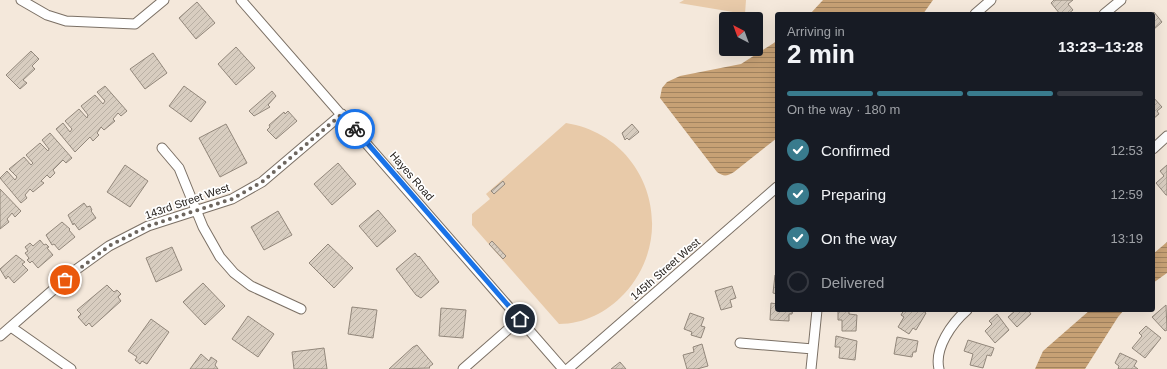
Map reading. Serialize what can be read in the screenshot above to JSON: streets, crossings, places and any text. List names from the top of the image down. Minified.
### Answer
{"streets":{"street":["Hayes Road","143rd Street West","145th Street West"]},"crossings":[["Hayes Road","143rd Street West"]],"north":"top left","page":{"heading":["2 min","Arriving in","13:23–13:28"],"bar":"On the way · 180 m","list":[["Confirmed","12:53"],["Preparing","12:59"],["On the way","13:19"],"Delivered"]}}
